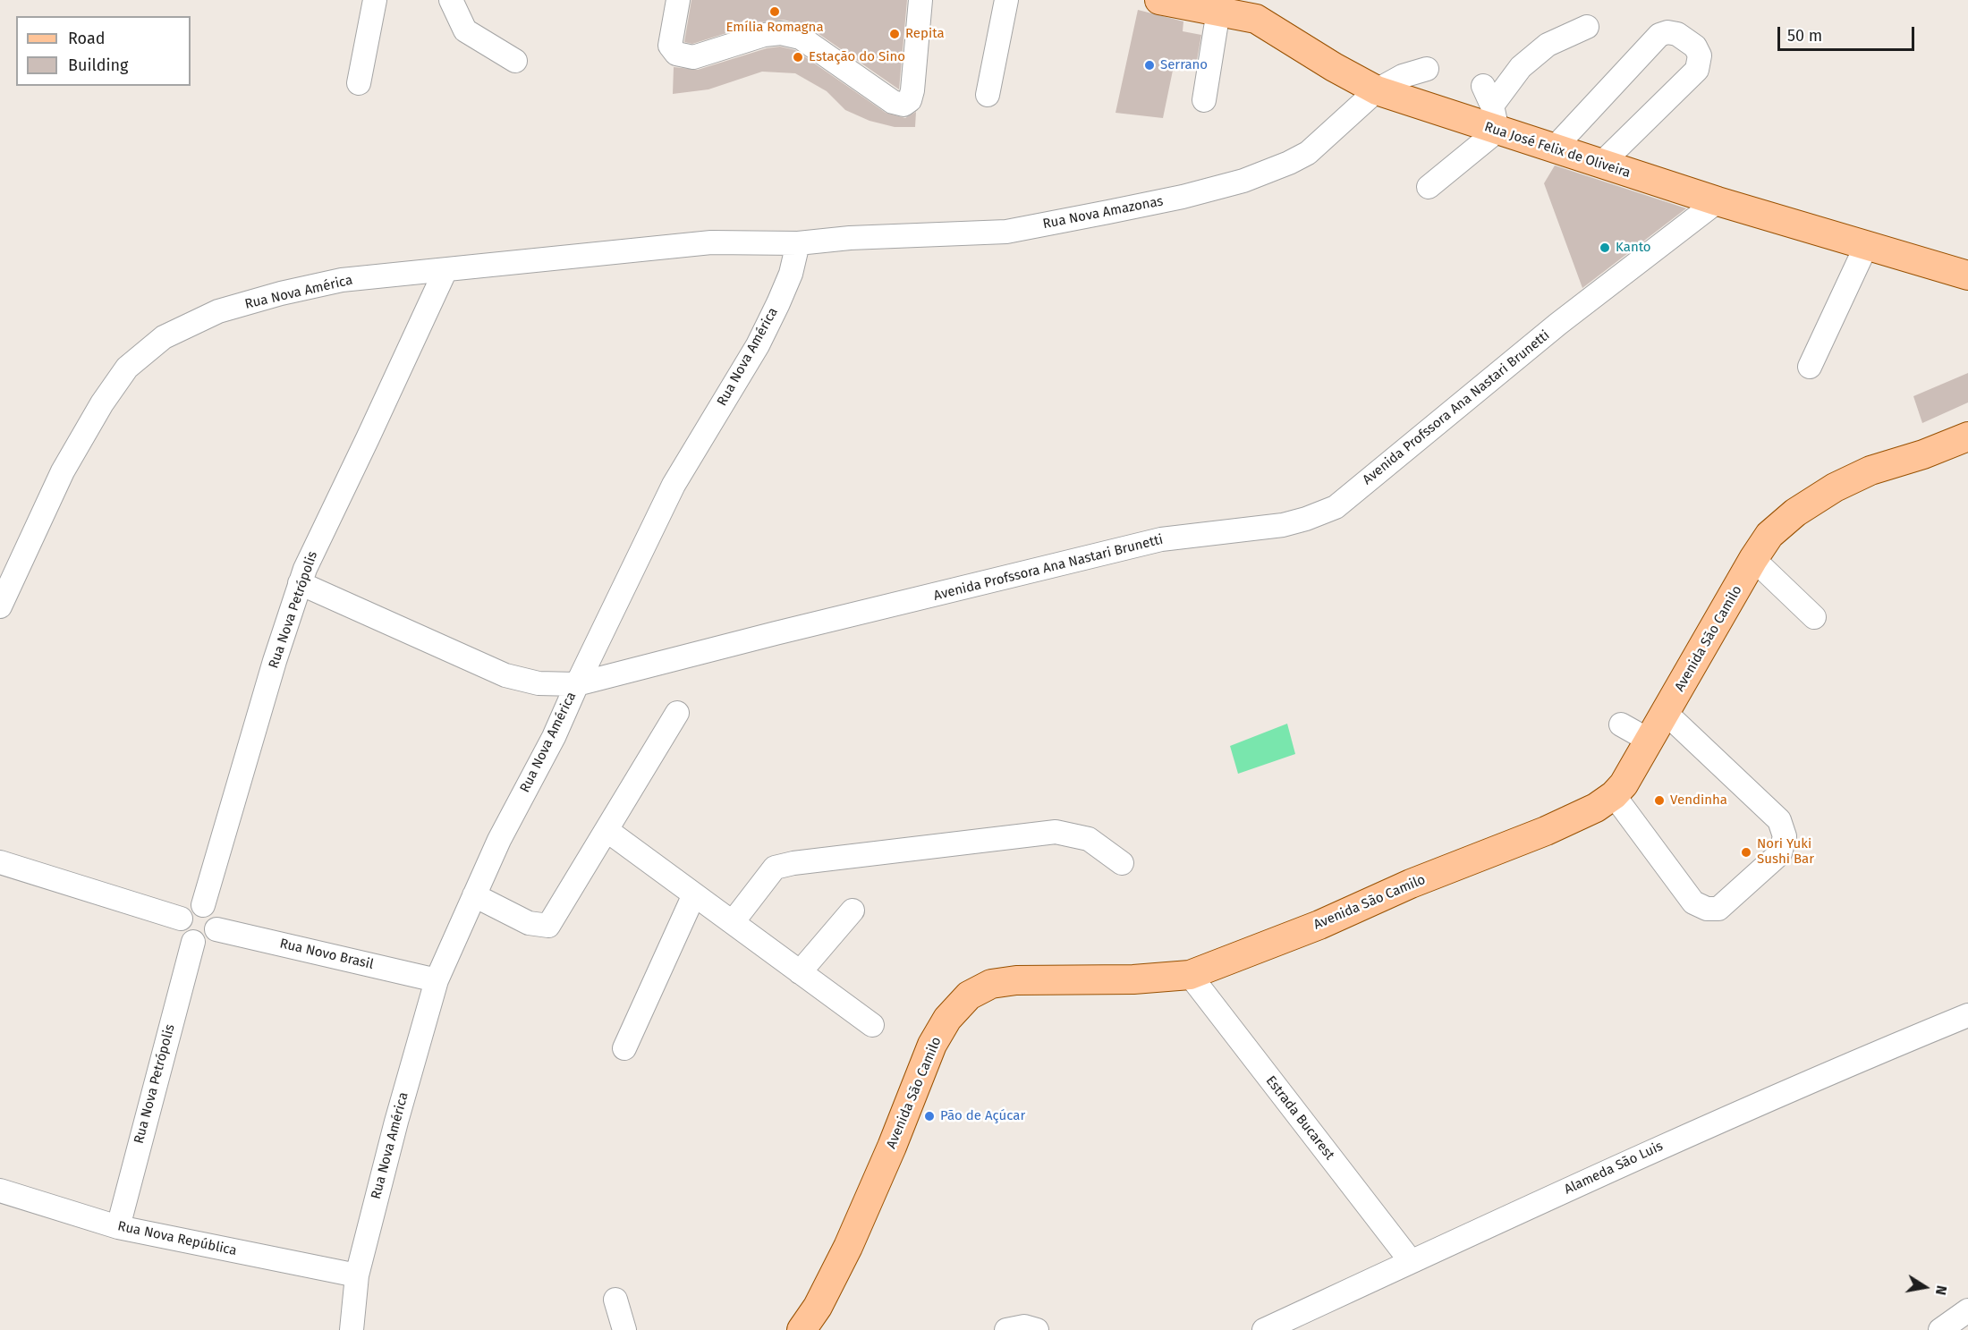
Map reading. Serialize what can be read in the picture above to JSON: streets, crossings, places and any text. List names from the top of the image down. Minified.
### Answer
{"streets":{"main road":["Rua José Felix de Oliveira","Avenida São Camilo"],"street":["Rua Nova Amazonas","Rua Nova América","Avenida Profssora Ana Nastari Brunetti","Rua Nova Petrópolis","Rua Novo Brasil","Estrada Bucarest","Alameda São Luis","Rua Nova República"]},"crossings":[["Rua José Felix de Oliveira","Rua Nova Amazonas"],["Rua José Felix de Oliveira","Avenida Profssora Ana Nastari Brunetti"],["Rua Nova Amazonas","Rua Nova América"],["Rua Nova América","Avenida Profssora Ana Nastari Brunetti"],["Rua Nova América","Rua Nova Petrópolis"],["Rua Nova América","Rua Novo Brasil"],["Rua Nova América","Rua Nova República"],["Avenida Profssora Ana Nastari Brunetti","Rua Nova Petrópolis"],["Rua Nova Petrópolis","Rua Novo Brasil"],["Rua Nova Petrópolis","Rua Nova República"],["Avenida São Camilo","Estrada Bucarest"],["Estrada Bucarest","Alameda São Luis"]],"places":["Emília Romagna","Repita","Estação do Sino","Serrano","Kanto","Vendinha","Nori Yuki Sushi Bar","Pão de Açúcar"],"legend":["Road","Building"],"scale_bar":"50 m","north":"right"}
